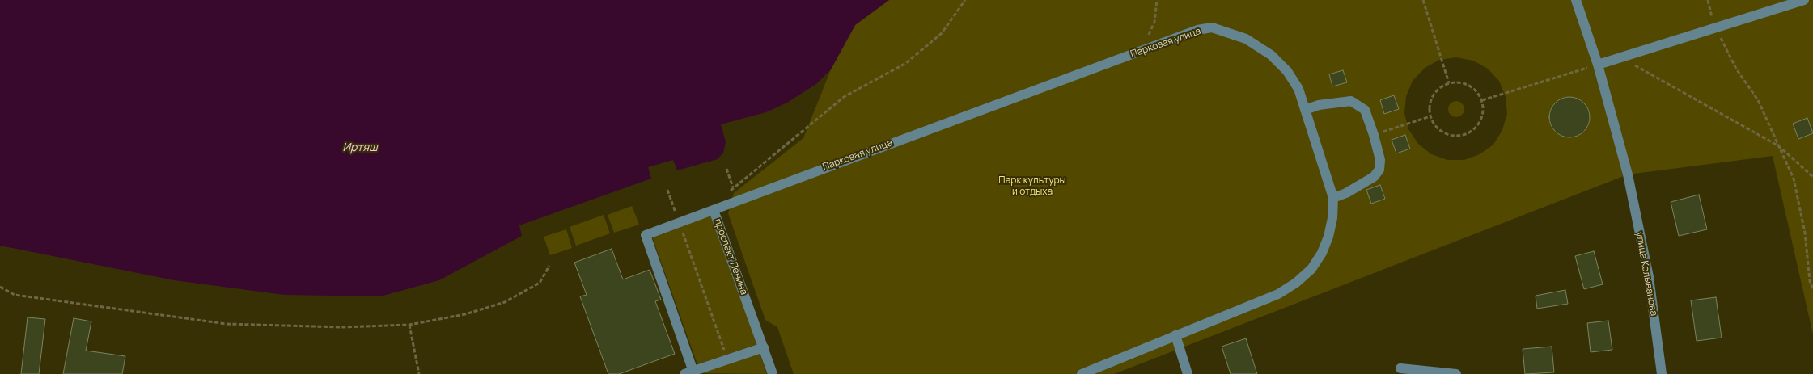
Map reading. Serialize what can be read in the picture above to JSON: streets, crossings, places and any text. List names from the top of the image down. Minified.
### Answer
{"streets":{"street":["Парковая улица","проспект Ленина","улица Колыванова"]},"crossings":[["Парковая улица","проспект Ленина"]],"water":["Иртяш"],"parks":["Парк культуры и отдыха"]}
